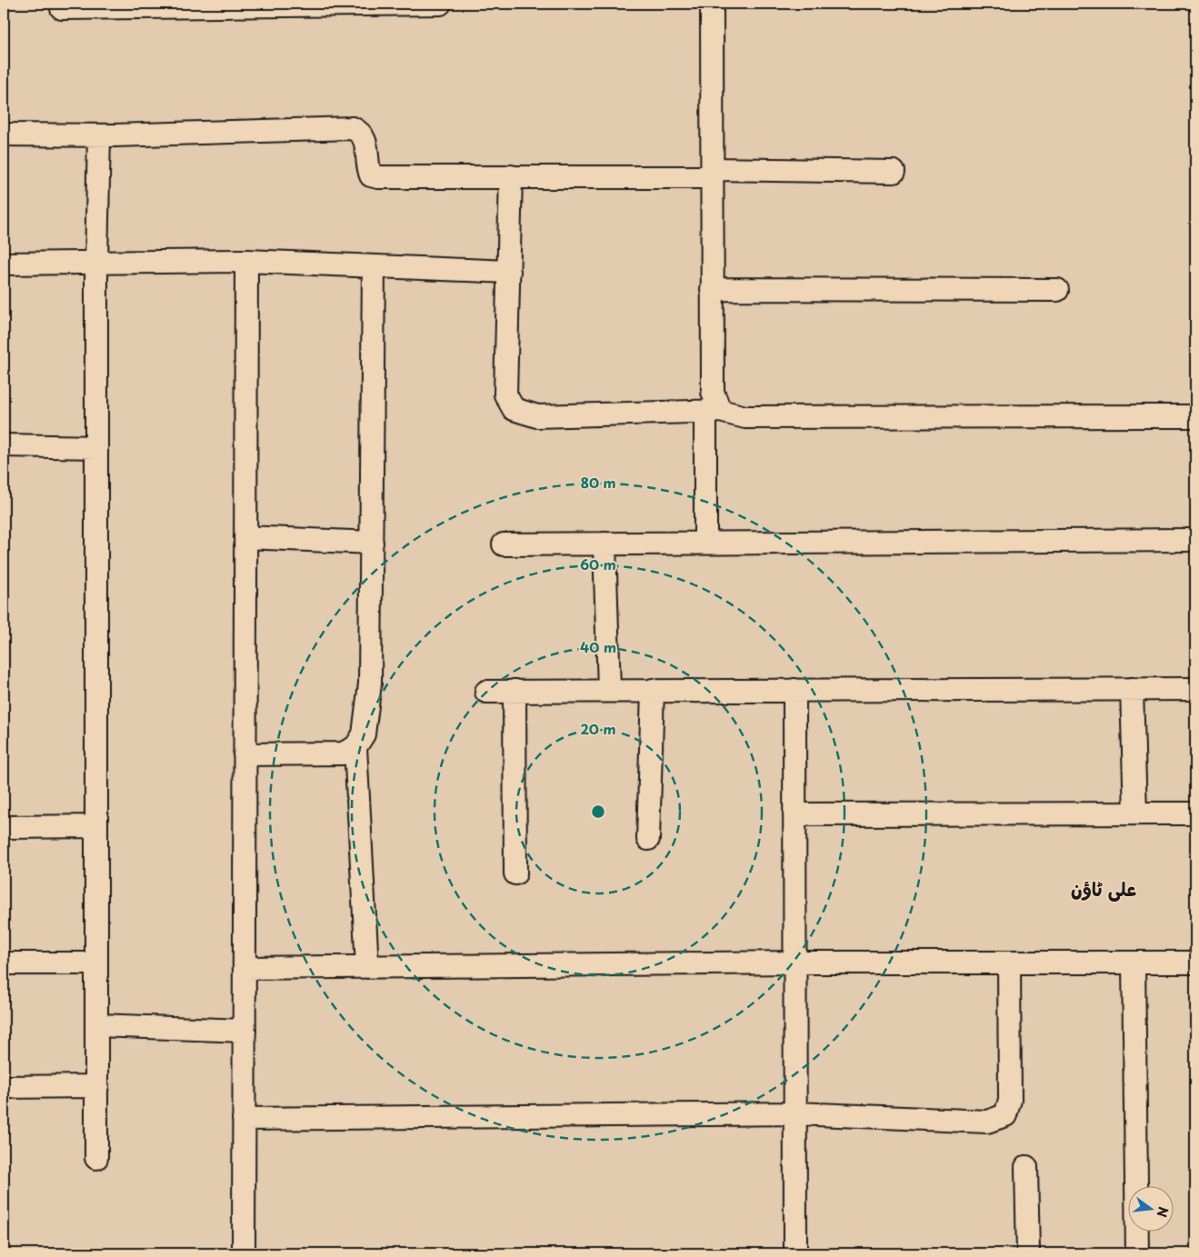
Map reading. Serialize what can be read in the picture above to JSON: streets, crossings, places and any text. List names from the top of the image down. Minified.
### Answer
{"districts":["علی ٹاؤن"],"north":"right","rings":["80 m","60 m","40 m","20 m"]}
